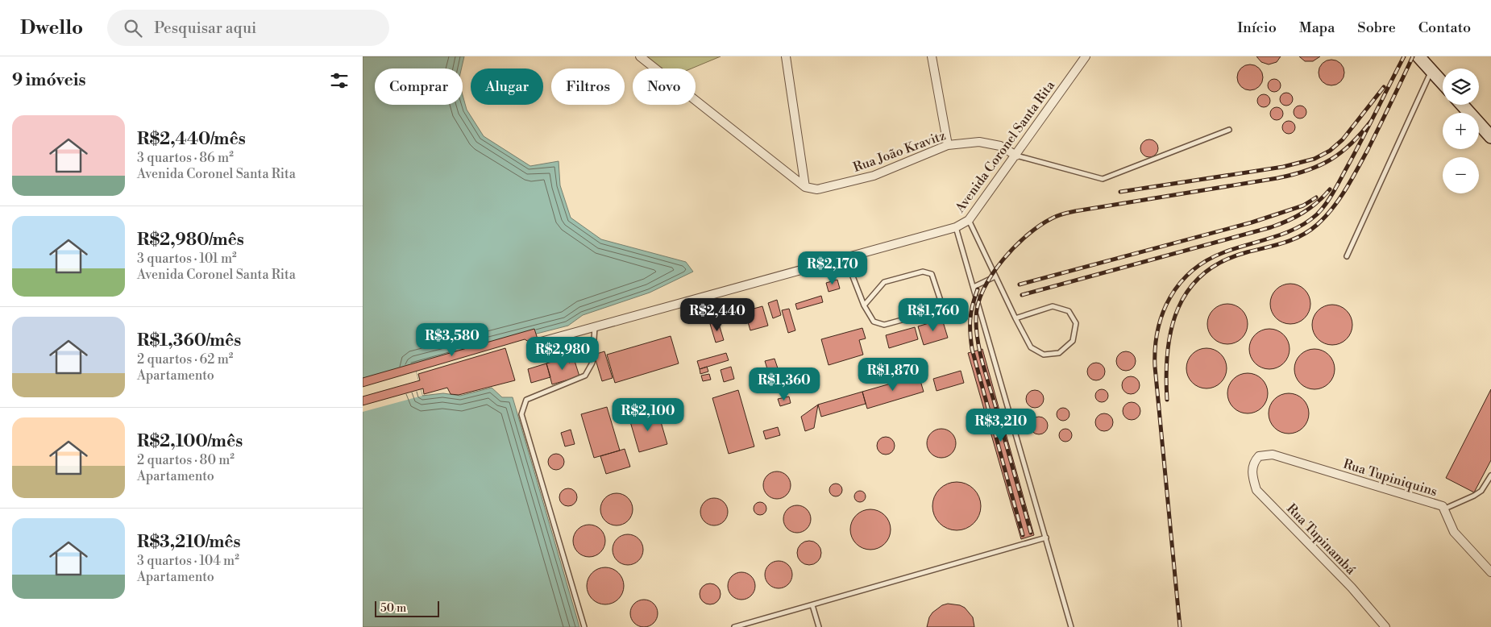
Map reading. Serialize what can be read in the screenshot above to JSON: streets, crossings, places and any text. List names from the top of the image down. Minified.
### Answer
{"streets":{"street":["Avenida Coronel Santa Rita","Rua João Kravitz","Rua Tupiniquins","Rua Tupinambá"]},"crossings":[["Avenida Coronel Santa Rita","Rua João Kravitz"],["Rua Tupiniquins","Rua Tupinambá"]],"scale_bar":"50 m","page":{"header":"Dwello","search":"Pesquisar aqui","nav":["Início","Mapa","Sobre","Contato"],"heading":"9 imóveis","map_buttons":["+","−"],"chip":["Comprar","Alugar","Filtros","Novo"],"list":[{"name":"R$2,440/mês","note":"3 quartos · 86 m² · Avenida Coronel Santa Rita"},{"name":"R$2,980/mês","note":"3 quartos · 101 m² · Avenida Coronel Santa Rita"},{"name":"R$1,360/mês","note":"2 quartos · 62 m² · Apartamento"},{"name":"R$2,100/mês","note":"2 quartos · 80 m² · Apartamento"},{"name":"R$3,210/mês","note":"3 quartos · 104 m² · Apartamento"}],"price":["R$2,170","R$2,440","R$1,760","R$3,580","R$2,980","R$1,870","R$1,360","R$2,100","R$3,210"],"scale":"50 m"}}
